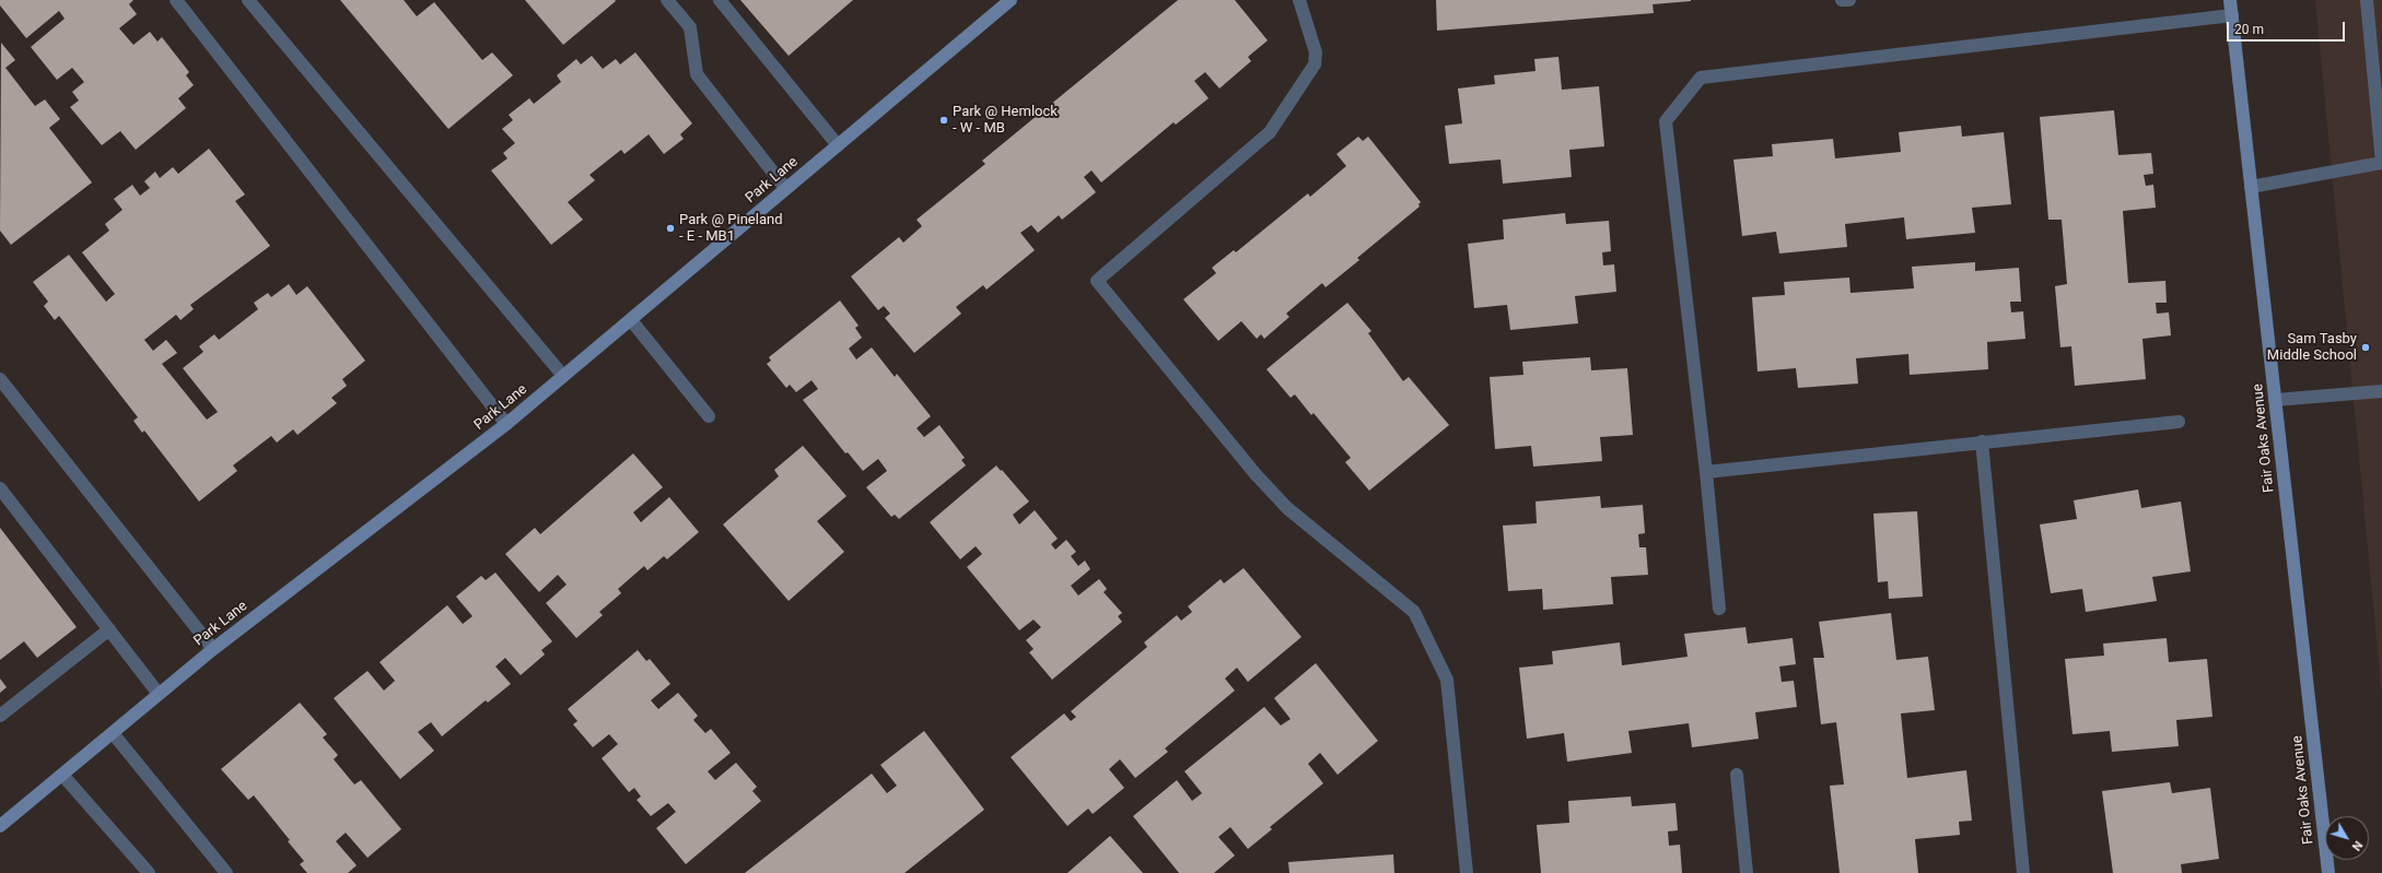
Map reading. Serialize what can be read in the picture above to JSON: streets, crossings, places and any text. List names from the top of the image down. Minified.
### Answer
{"streets":{"main road":["Park Lane","Fair Oaks Avenue"]},"places":["Park @ Hemlock - W - MB","Park @ Pineland - E - MB1","Sam Tasby Middle School"],"scale_bar":"20 m","north":"bottom right"}
